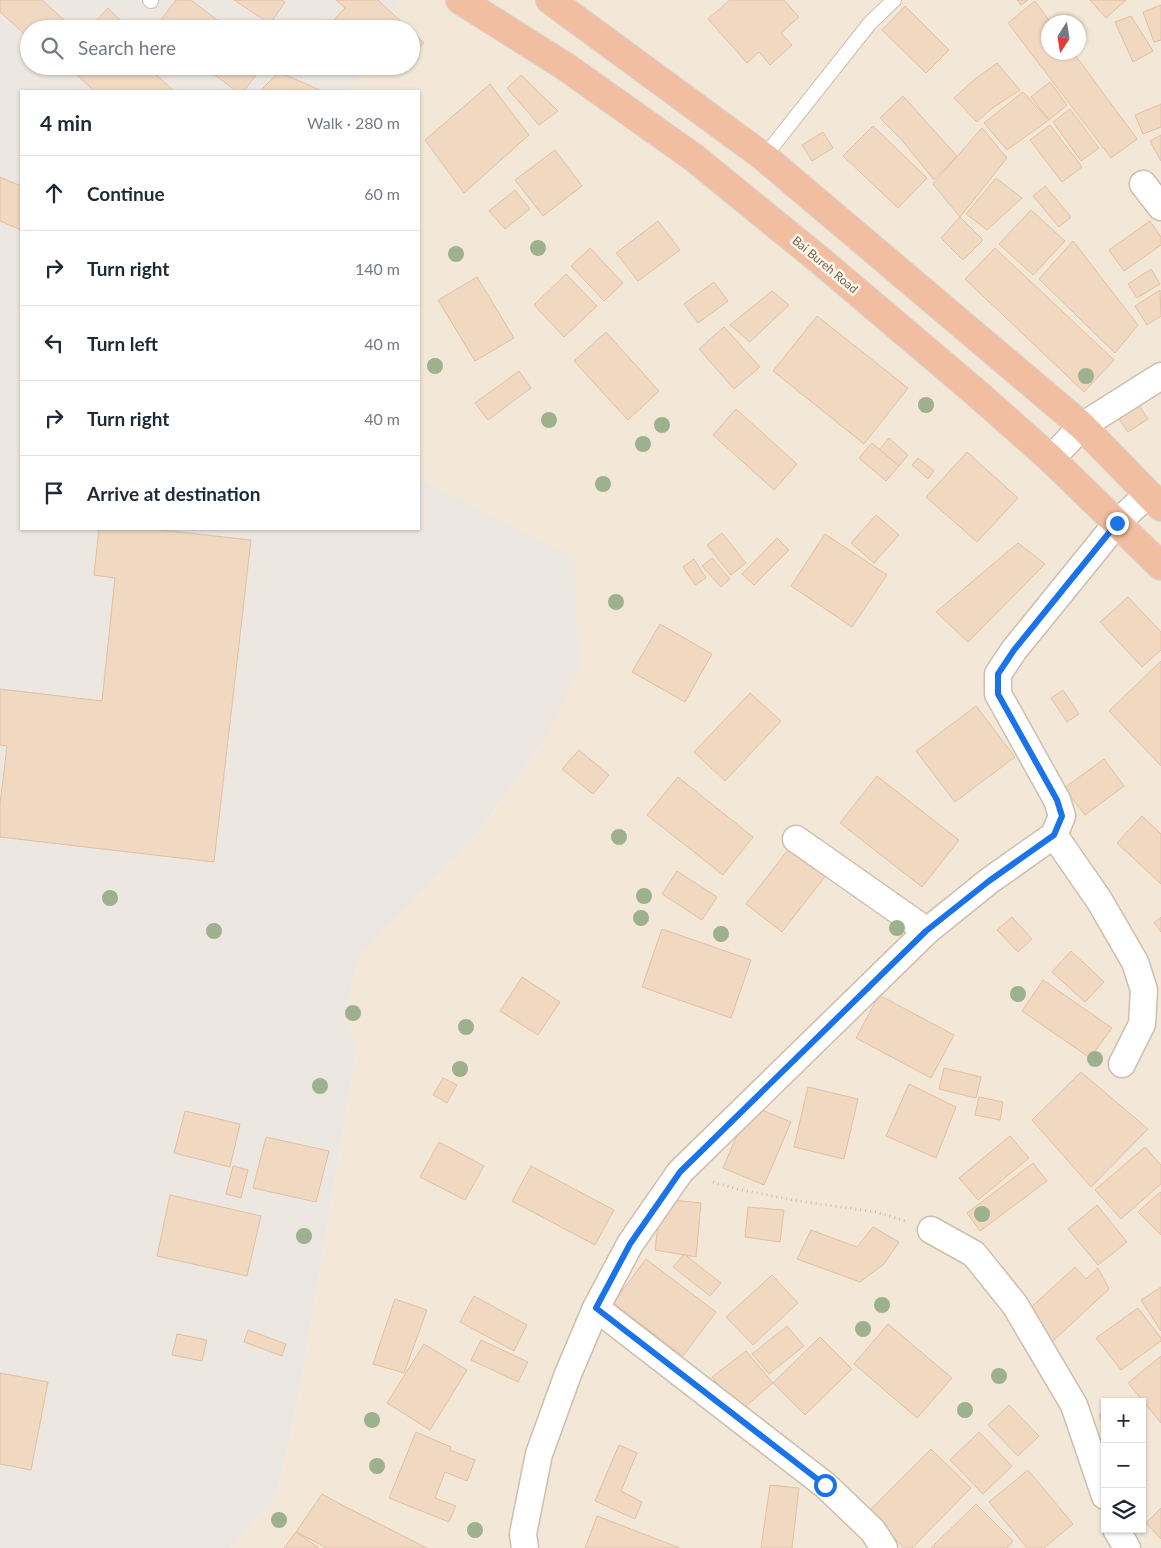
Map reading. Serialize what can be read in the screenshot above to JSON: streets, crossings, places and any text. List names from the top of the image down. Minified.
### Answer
{"streets":{"highway":["Bai Bureh Road"]},"north":"bottom","page":{"search":"Search here","heading":["4 min","Walk · 280 m"],"list":[["Continue","60 m"],["Turn right","140 m"],["Turn left","40 m"],["Turn right","40 m"],"Arrive at destination"],"map_buttons":["+","−"]}}
